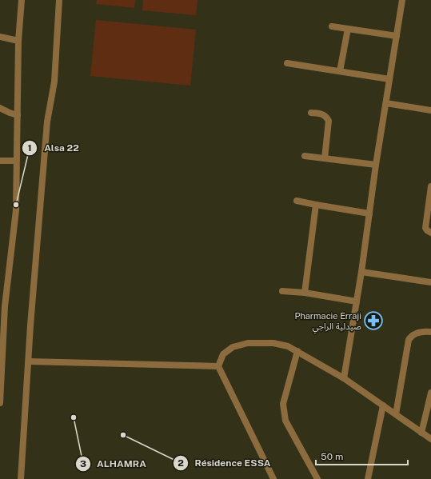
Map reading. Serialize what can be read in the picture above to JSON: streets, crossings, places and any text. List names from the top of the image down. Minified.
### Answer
{"places":{"other":["Alsa 22","ALHAMRA","Résidence ESSA"],"pharmacy":["Pharmacie Erraji صيدلية الراجي"]},"scale_bar":"50 m"}
